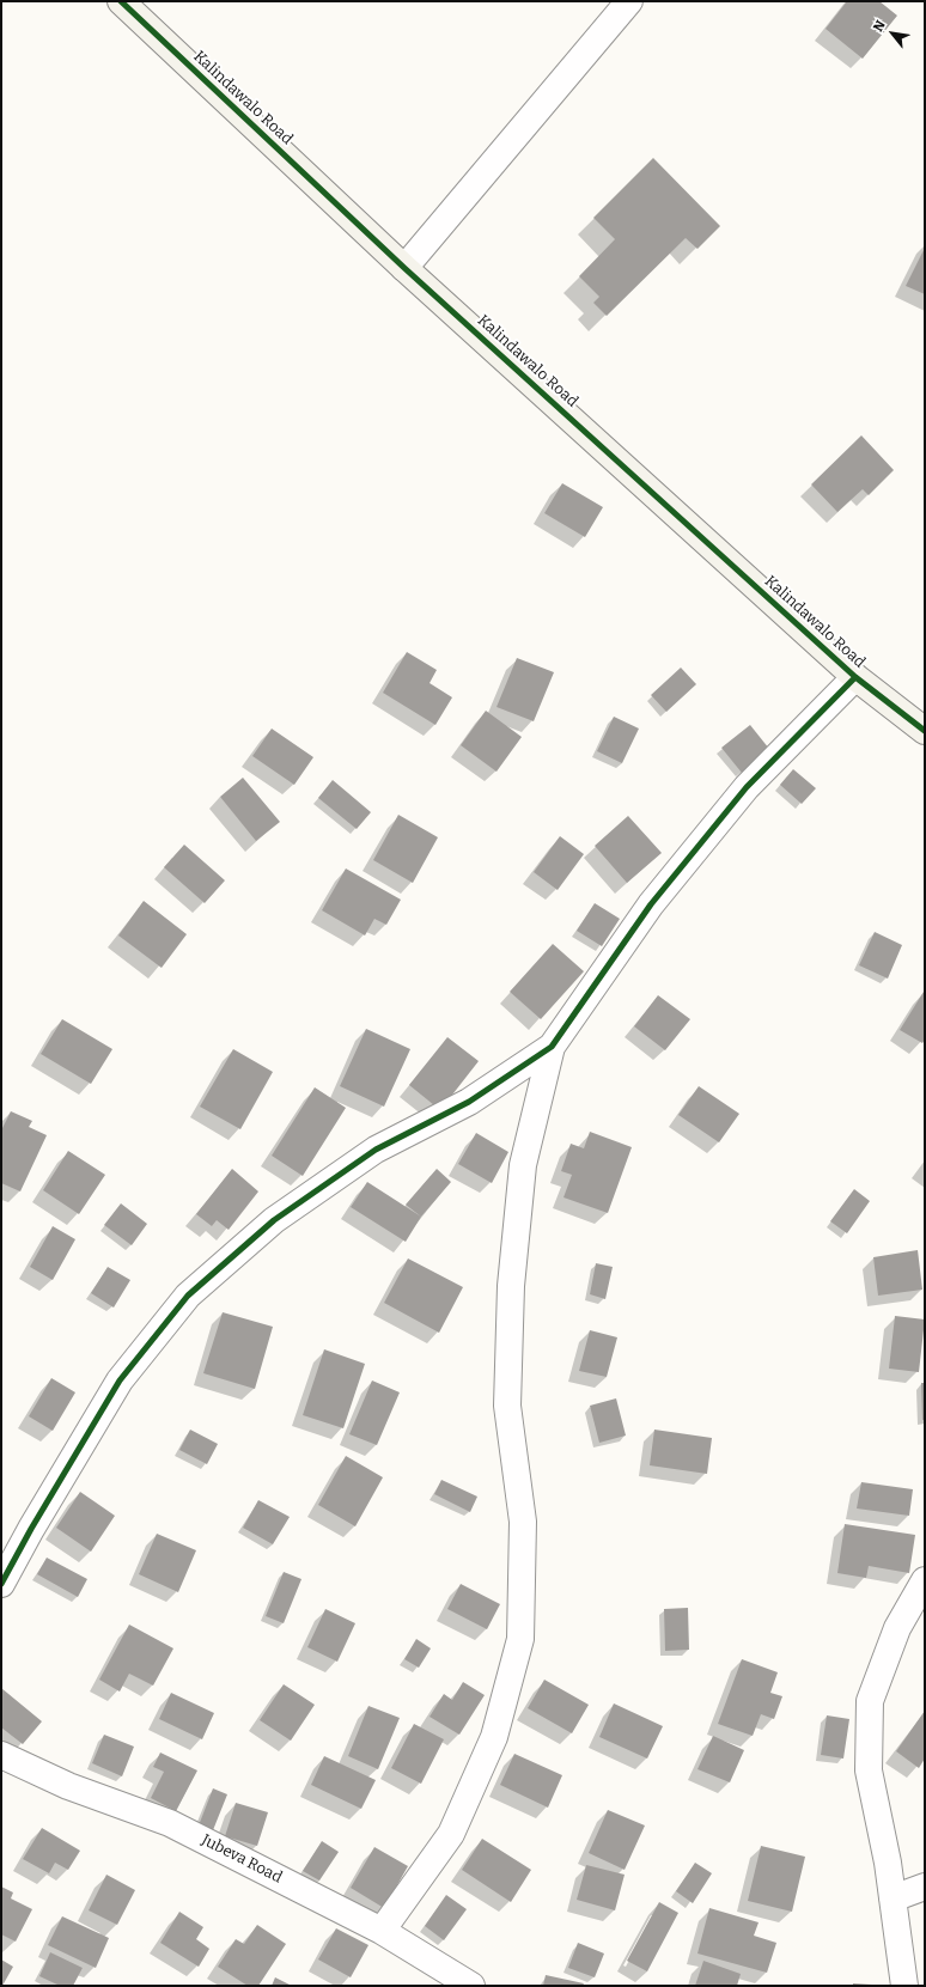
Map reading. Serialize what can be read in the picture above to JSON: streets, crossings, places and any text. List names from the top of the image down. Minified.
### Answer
{"streets":{"street":["Kalindawalo Road","Jubeva Road"]},"north":"top left"}
